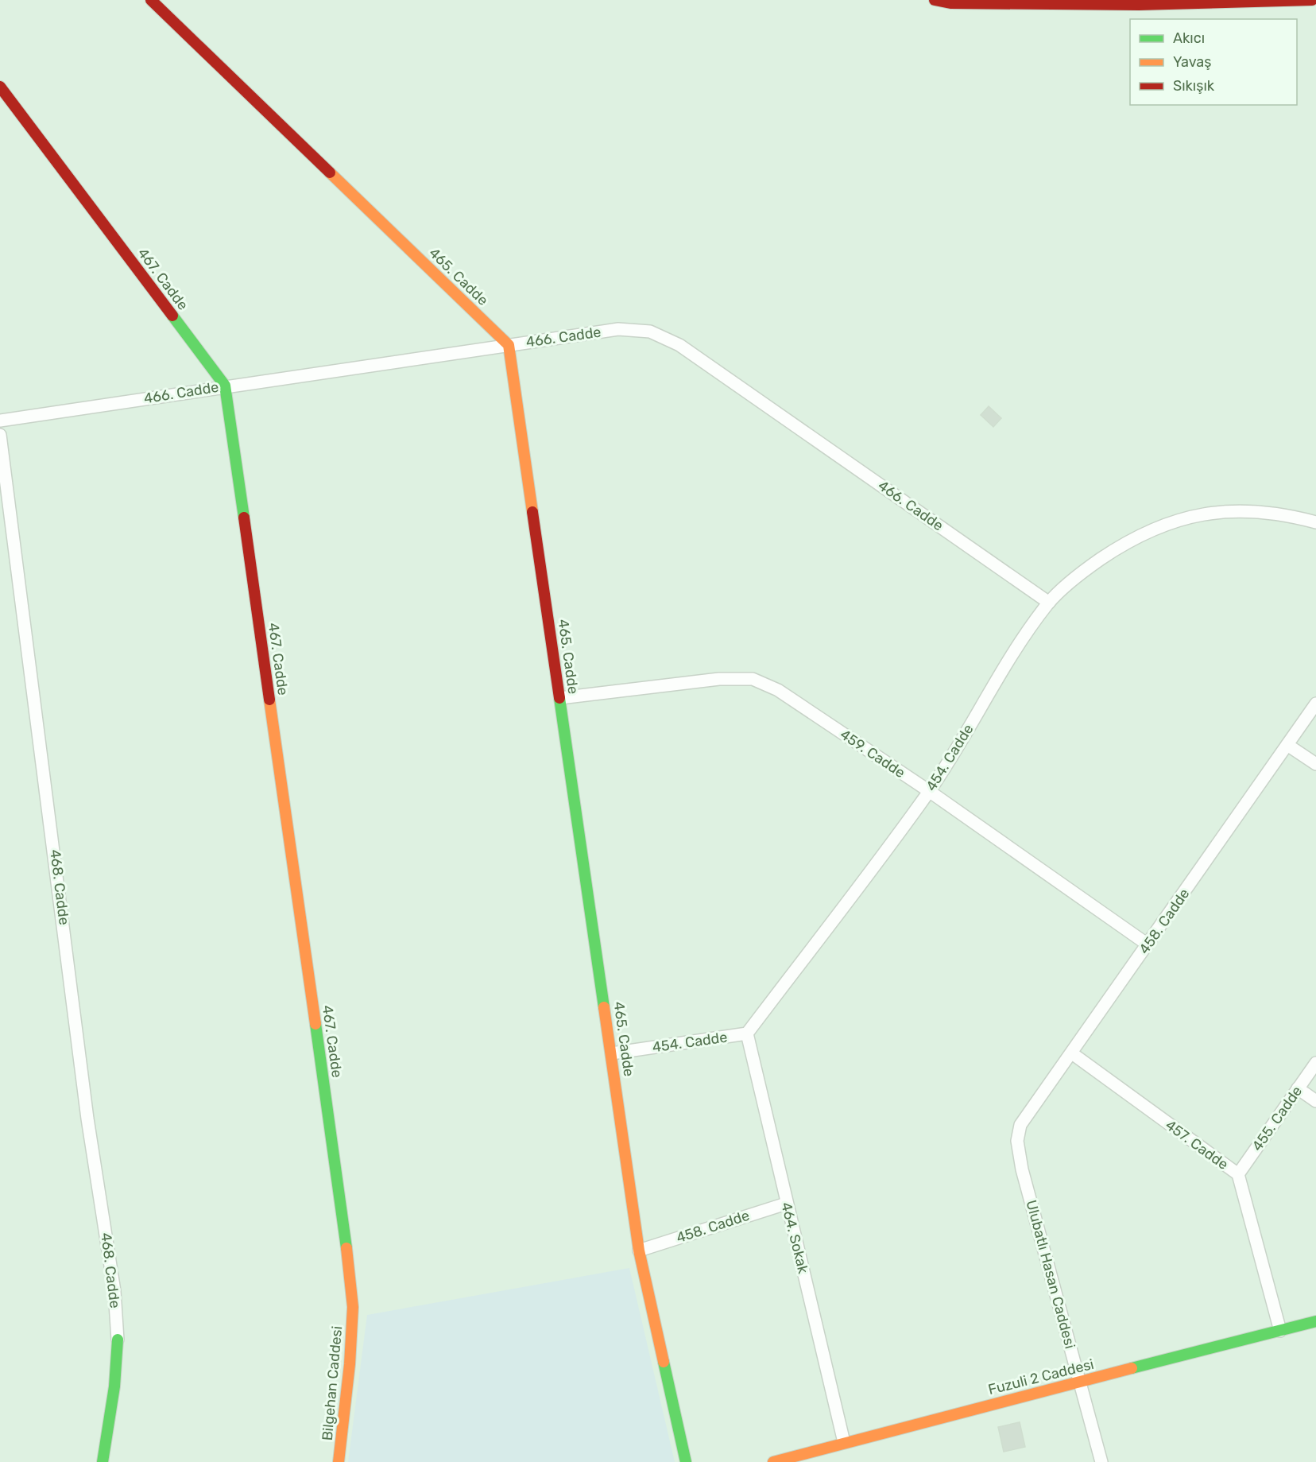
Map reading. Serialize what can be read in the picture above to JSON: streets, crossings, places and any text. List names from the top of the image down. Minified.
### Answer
{"streets":{"street":["465. Cadde","467. Cadde","466. Cadde","459. Cadde","454. Cadde","468. Cadde","458. Cadde","455. Cadde","457. Cadde","464. Sokak","Ulubatlı Hasan Caddesi","Fuzuli 2 Caddesi","Bilgehan Caddesi"]},"crossings":[["465. Cadde","466. Cadde"],["465. Cadde","459. Cadde"],["465. Cadde","454. Cadde"],["465. Cadde","458. Cadde"],["467. Cadde","466. Cadde"],["467. Cadde","Bilgehan Caddesi"],["466. Cadde","454. Cadde"],["459. Cadde","454. Cadde"],["459. Cadde","458. Cadde"],["454. Cadde","464. Sokak"],["458. Cadde","457. Cadde"],["458. Cadde","464. Sokak"],["458. Cadde","Ulubatlı Hasan Caddesi"],["455. Cadde","457. Cadde"],["457. Cadde","Fuzuli 2 Caddesi"],["464. Sokak","Fuzuli 2 Caddesi"],["Ulubatlı Hasan Caddesi","Fuzuli 2 Caddesi"]],"legend":["Akıcı","Yavaş","Sıkışık"]}
